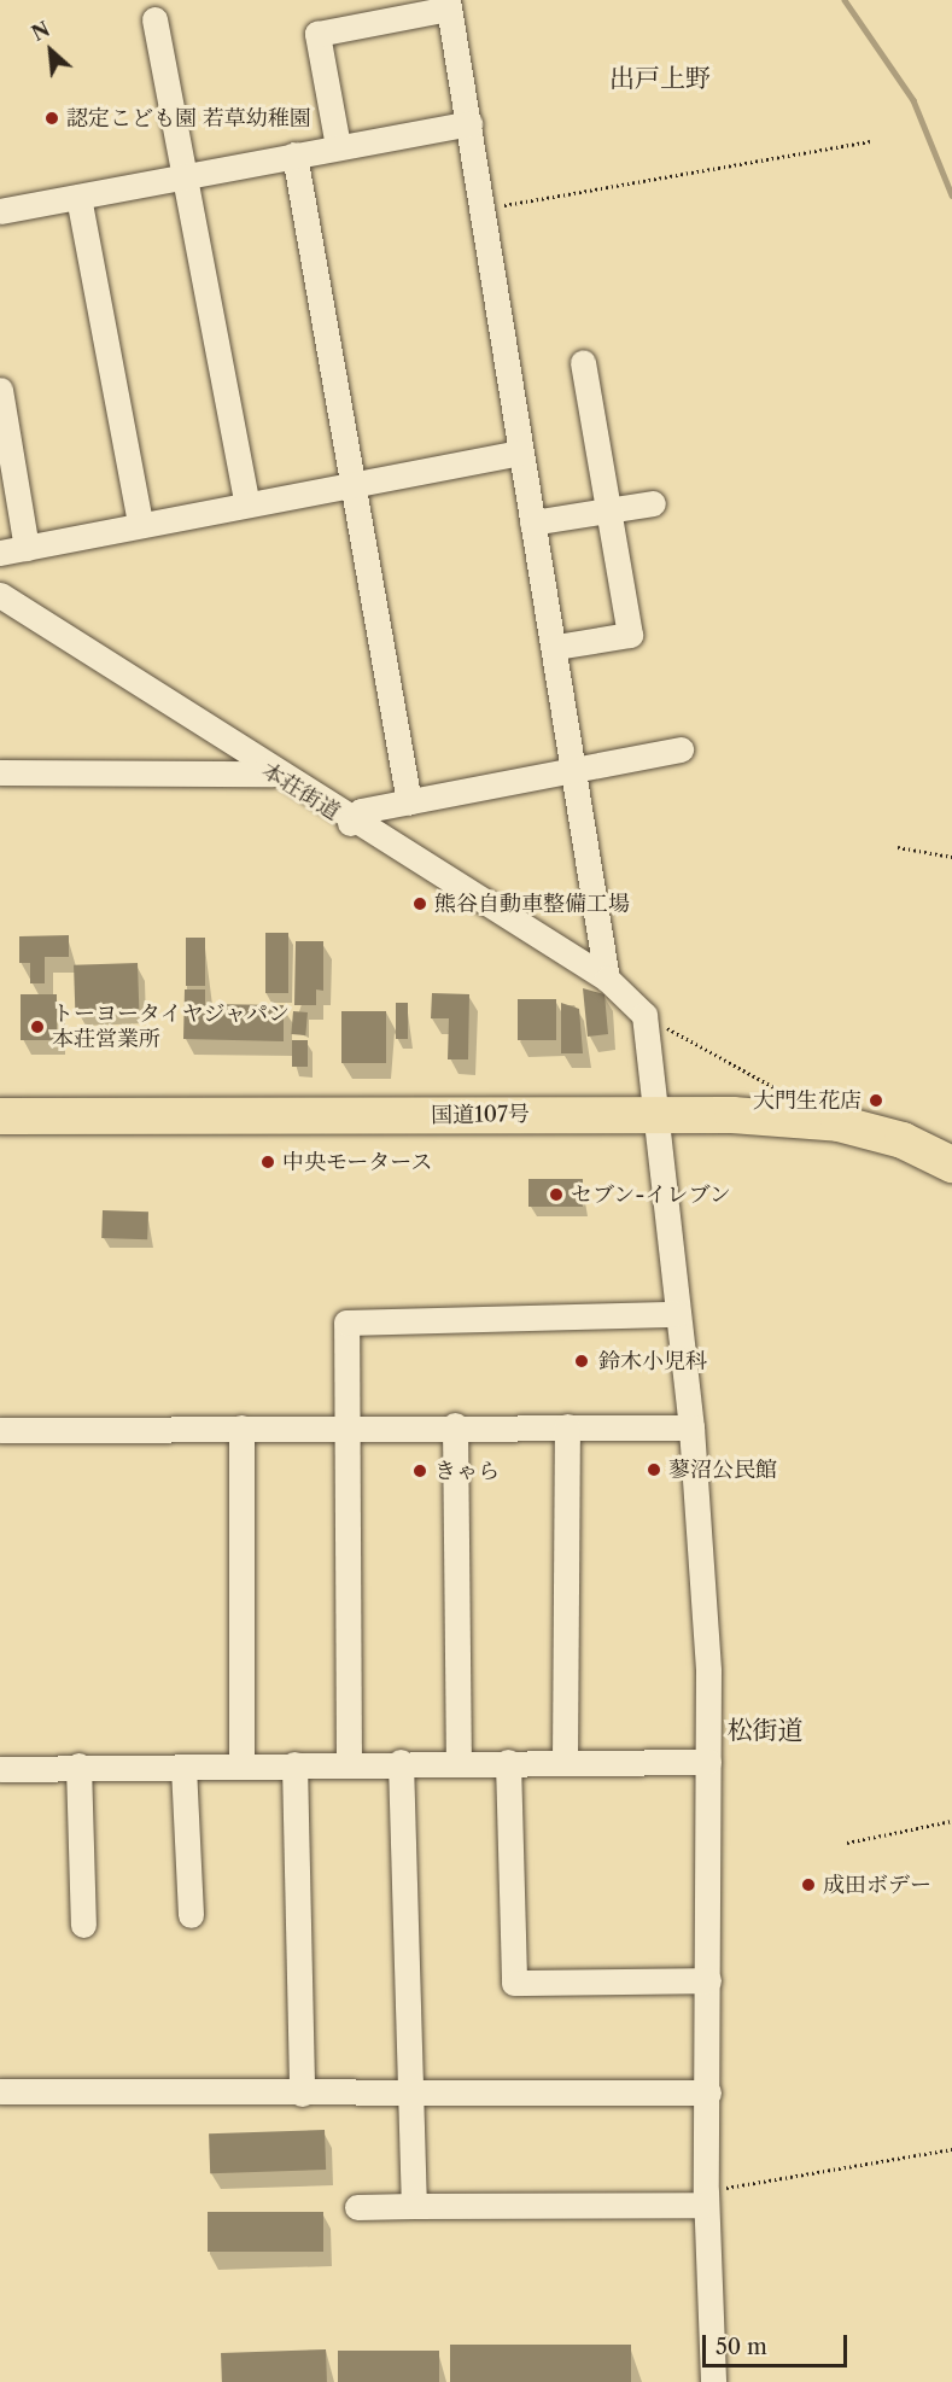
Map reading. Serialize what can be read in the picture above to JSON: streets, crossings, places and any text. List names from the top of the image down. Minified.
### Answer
{"streets":{"highway":["国道107号"],"street":["本荘街道"]},"districts":["出戸上野","松街道"],"places":["認定こども園 若草幼稚園","熊谷自動車整備工場","トーヨータイヤジャパン 本荘営業所","大門生花店","中央モータース","セブン-イレブン","鈴木小児科","蓼沼公民館","きゃら","成田ボデー"],"scale_bar":"50 m","north":"top left"}
